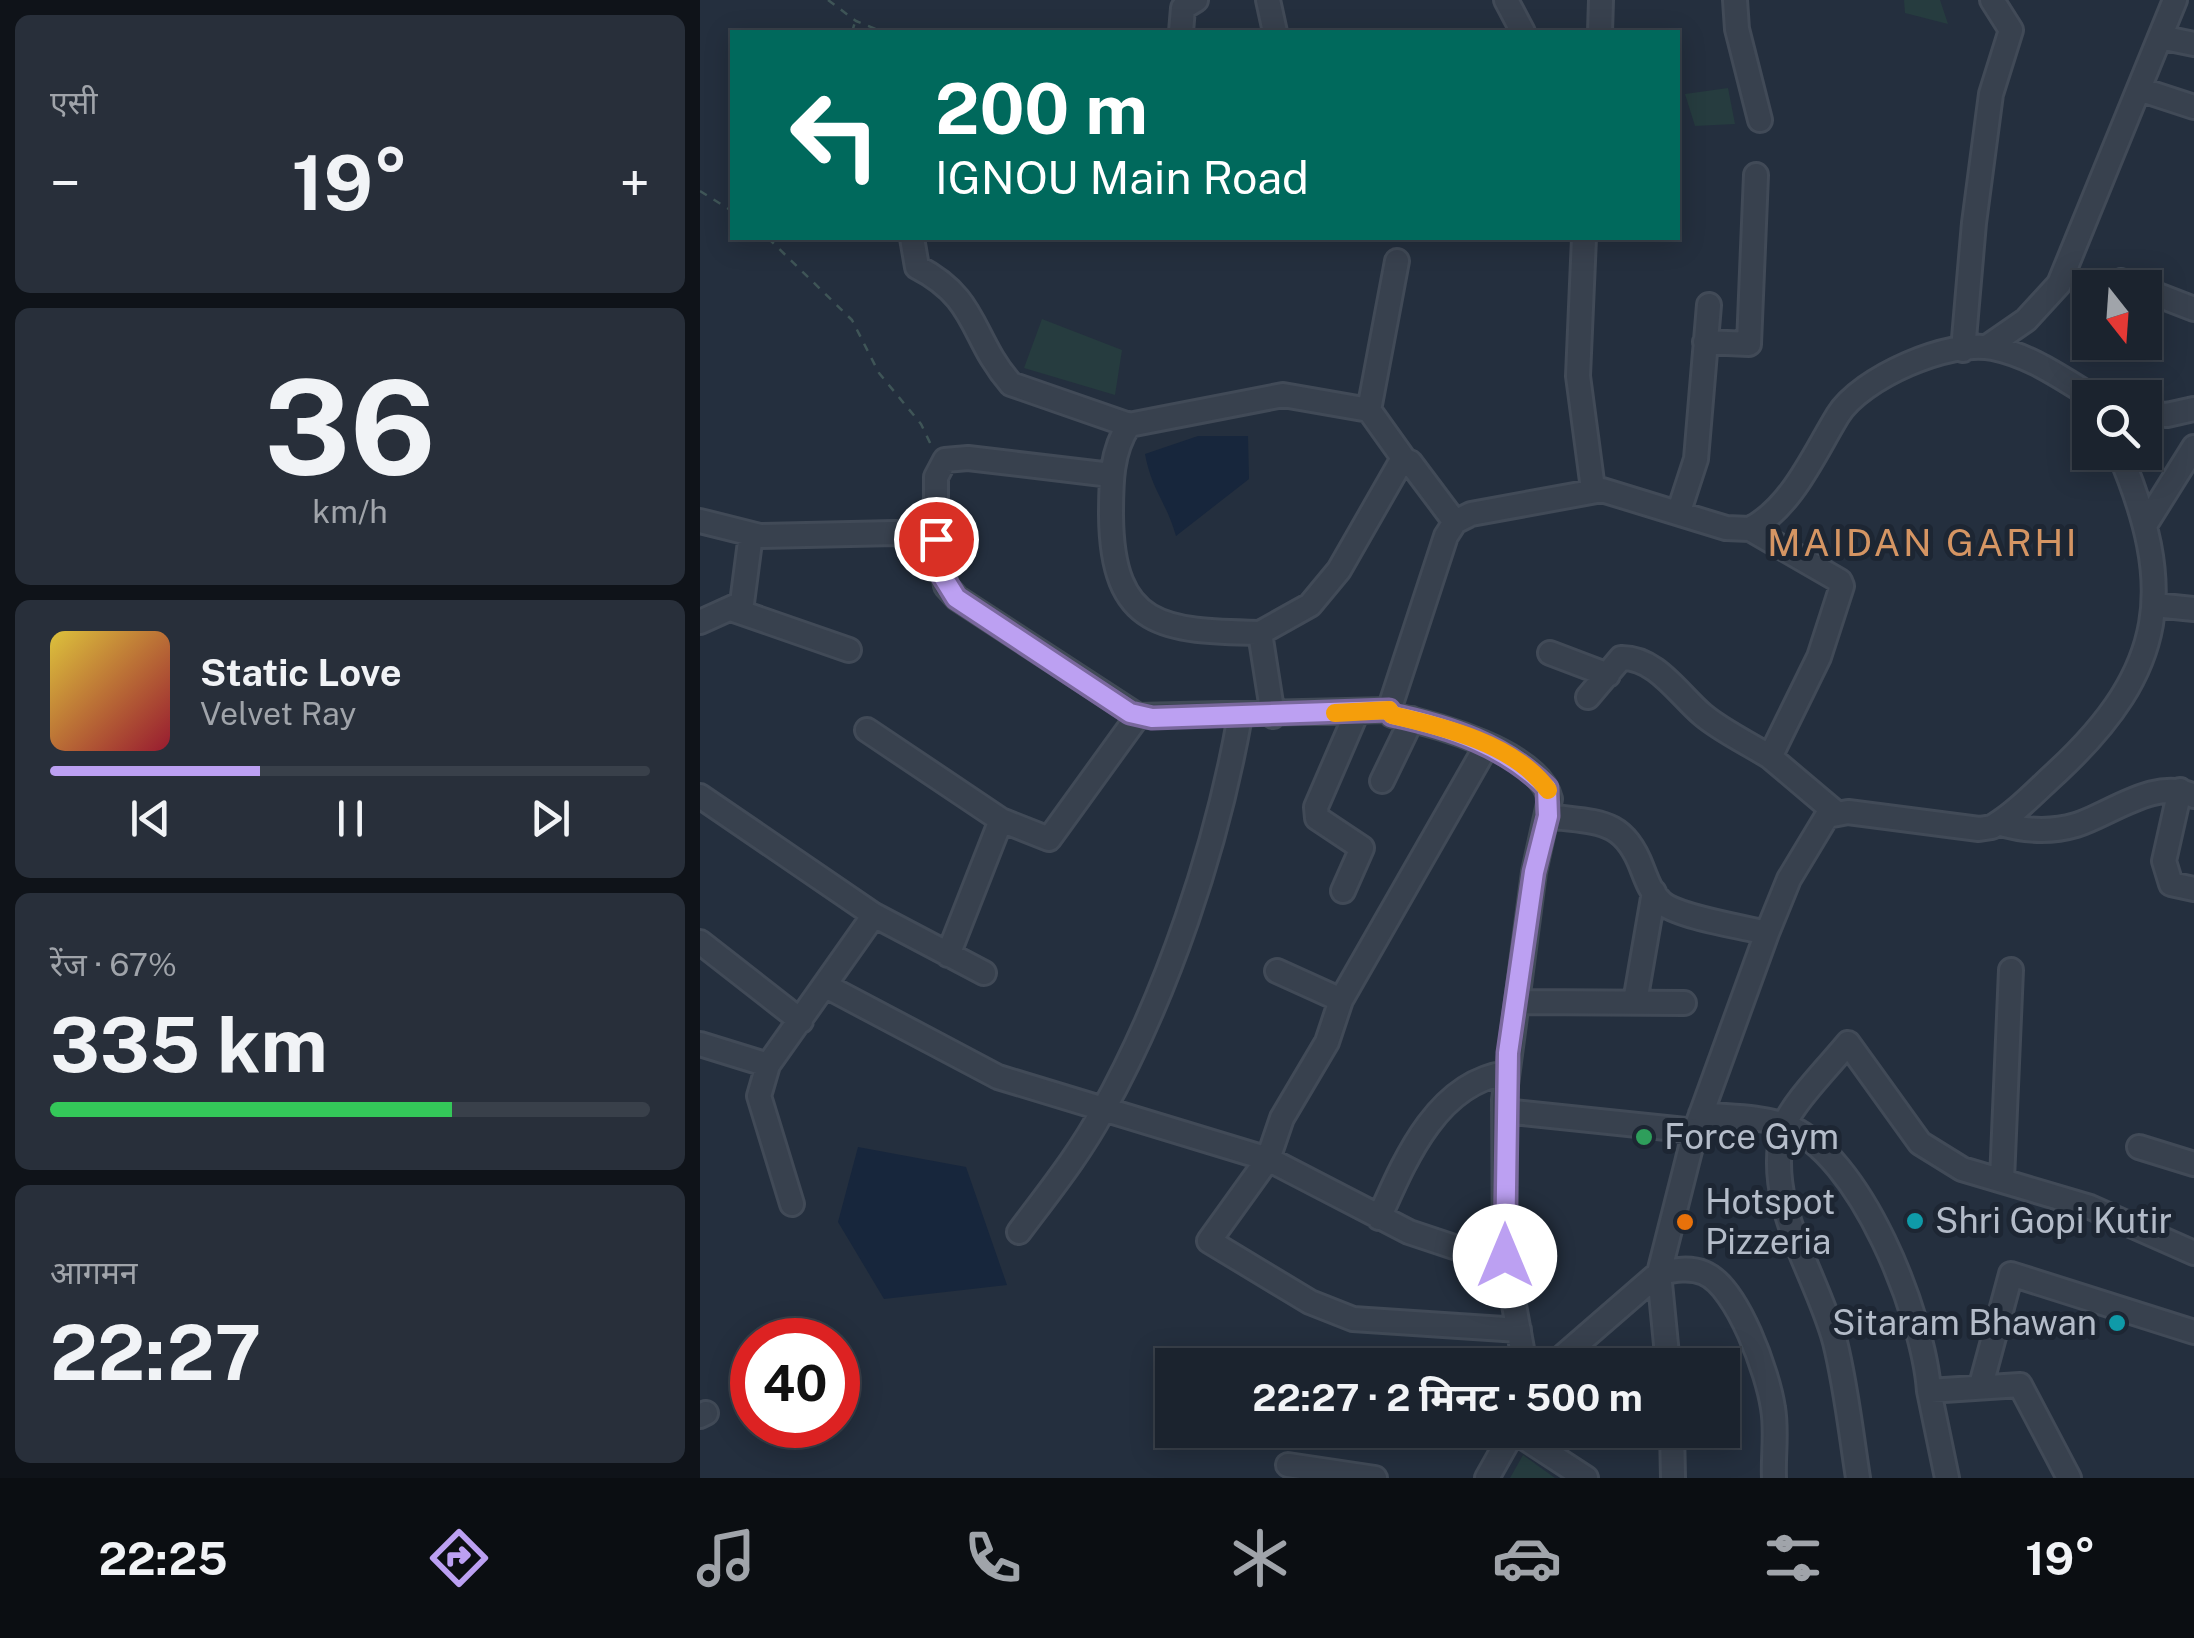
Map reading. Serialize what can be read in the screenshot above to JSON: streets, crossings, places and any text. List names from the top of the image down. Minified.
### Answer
{"districts":["MAIDAN GARHI"],"places":["Force Gym","Shri Gopi Kutir","Hotspot Pizzeria","Sitaram Bhawan"],"north":"bottom","page":{"tile":["एसी",["36","km/h"],["रेंज · 67%","335 km"],["आगमन","22:27"]],"turn":["200 m","IGNOU Main Road"],"heat":["−","19°","+"],"song":["Static Love","Velvet Ray"],"limit":"40","trip":"22:27 · 2 मिनट · 500 m","tabs":["22:25","19°"]}}
